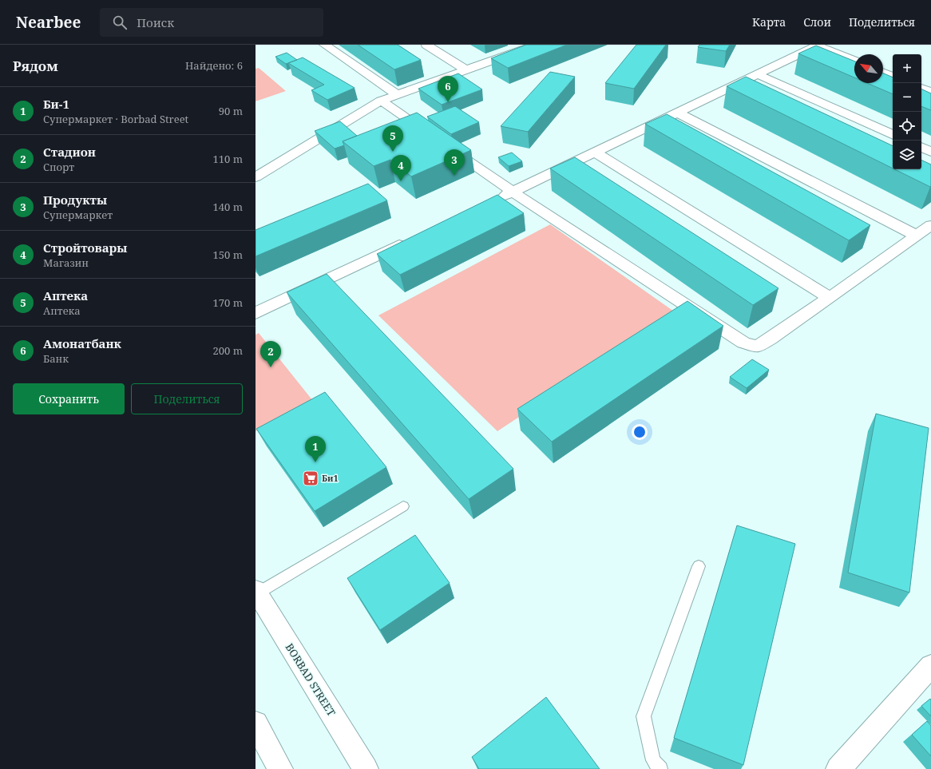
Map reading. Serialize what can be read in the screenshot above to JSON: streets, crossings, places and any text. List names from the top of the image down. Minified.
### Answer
{"streets":{"street":["BORBAD STREET"]},"places":{"supermarket":["Би1"]},"north":"top left","page":{"header":"Nearbee","search":"Поиск","nav":["Карта","Слои","Поделиться"],"heading":["Рядом","Найдено: 6"],"map_buttons":["+","−"],"pins":["6","5","3","4","2","1"],"list":[{"mark":"1","name":"Би-1","note":"Супермаркет · Borbad Street","value":"90 m"},{"mark":"2","name":"Стадион","note":"Спорт","value":"110 m"},{"mark":"3","name":"Продукты","note":"Супермаркет","value":"140 m"},{"mark":"4","name":"Стройтовары","note":"Магазин","value":"150 m"},{"mark":"5","name":"Аптека","note":"Аптека","value":"170 m"},{"mark":"6","name":"Амонатбанк","note":"Банк","value":"200 m"}],"buttons":["Сохранить","Поделиться"]}}
